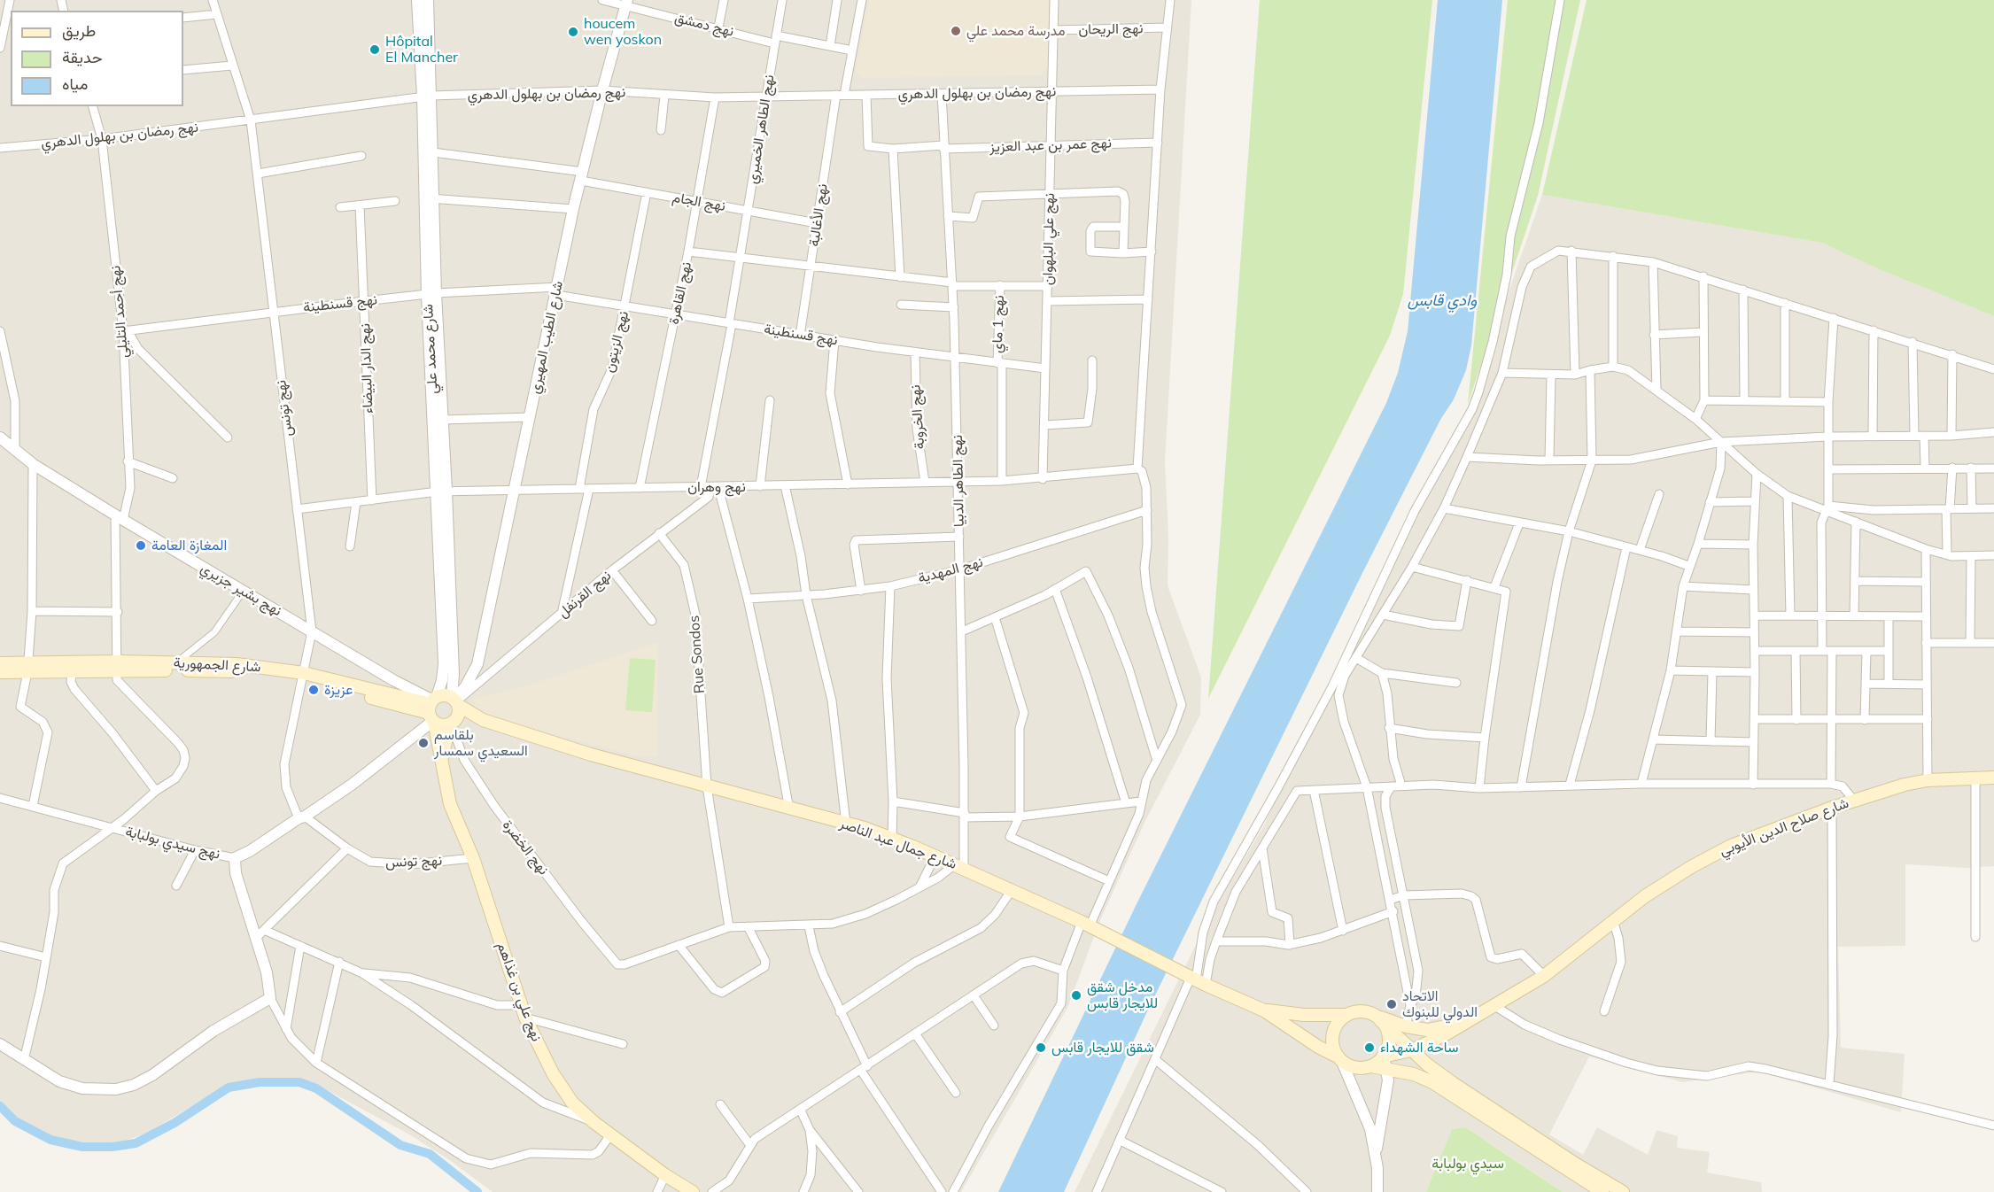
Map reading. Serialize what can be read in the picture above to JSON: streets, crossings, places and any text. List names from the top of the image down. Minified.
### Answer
{"streets":{"main road":["شارع الجمهورية","شارع صلاح الدين الأيوبي","شارع جمال عبد الناصر","نهج علي بن غذاهم"],"street":["نهج دمشق","نهج الريحان","نهج رمضان بن بهلول الدهري","نهج الطاهر الخميري","نهج عمر بن عبد العزيز","نهج الجام","نهج الأغالبة","نهج علي البلهوان","نهج القاهرة","نهج قسنطينة","نهج أحمد التليلي","نهج 1 ماي","شارع الطيب المهيري","نهج الزيتون","شارع محمد علي","نهج الدار البيضاء","نهج تونس","نهج الخروبة","نهج الطاهر الدبيا","نهج وهران","نهج المهدية","نهج بشير جزيري","نهج القرنفل","Rue Sondos","نهج سيدي بولبابة","نهج الخضرة"]},"crossings":[["نهج دمشق","نهج الطاهر الخميري"],["نهج دمشق","نهج الأغالبة"],["نهج دمشق","شارع الطيب المهيري"],["نهج الريحان","نهج علي البلهوان"],["نهج رمضان بن بهلول الدهري","نهج الطاهر الخميري"],["نهج رمضان بن بهلول الدهري","نهج عمر بن عبد العزيز"],["نهج رمضان بن بهلول الدهري","نهج الأغالبة"],["نهج رمضان بن بهلول الدهري","نهج علي البلهوان"],["نهج رمضان بن بهلول الدهري","نهج القاهرة"],["نهج رمضان بن بهلول الدهري","نهج أحمد التليلي"],["نهج رمضان بن بهلول الدهري","شارع الطيب المهيري"],["نهج رمضان بن بهلول الدهري","شارع محمد علي"],["نهج رمضان بن بهلول الدهري","نهج تونس"],["نهج رمضان بن بهلول الدهري","نهج الطاهر الدبيا"],["نهج الطاهر الخميري","نهج الجام"],["نهج الطاهر الخميري","نهج قسنطينة"],["نهج الطاهر الخميري","نهج وهران"],["نهج الطاهر الخميري","نهج القرنفل"],["نهج عمر بن عبد العزيز","نهج علي البلهوان"],["نهج عمر بن عبد العزيز","نهج الطاهر الدبيا"],["نهج الجام","نهج الأغالبة"],["نهج الجام","نهج القاهرة"],["نهج الجام","شارع الطيب المهيري"],["نهج الجام","نهج الزيتون"],["نهج الجام","شارع محمد علي"],["نهج الأغالبة","نهج قسنطينة"],["نهج علي البلهوان","نهج قسنطينة"],["نهج علي البلهوان","نهج وهران"],["نهج القاهرة","نهج قسنطينة"],["نهج القاهرة","نهج وهران"],["نهج قسنطينة","نهج أحمد التليلي"],["نهج قسنطينة","نهج 1 ماي"],["نهج قسنطينة","شارع الطيب المهيري"],["نهج قسنطينة","نهج الزيتون"],["نهج قسنطينة","شارع محمد علي"],["نهج قسنطينة","نهج الدار البيضاء"],["نهج قسنطينة","نهج تونس"],["نهج قسنطينة","نهج الخروبة"],["نهج قسنطينة","نهج الطاهر الدبيا"],["نهج أحمد التليلي","نهج بشير جزيري"],["نهج أحمد التليلي","شارع الجمهورية"],["نهج 1 ماي","نهج وهران"],["شارع الطيب المهيري","شارع محمد علي"],["شارع الطيب المهيري","نهج وهران"],["شارع الطيب المهيري","نهج القرنفل"],["شارع الطيب المهيري","شارع جمال عبد الناصر"],["شارع الطيب المهيري","نهج علي بن غذاهم"],["نهج الزيتون","نهج وهران"],["شارع محمد علي","نهج وهران"],["شارع محمد علي","نهج بشير جزيري"],["شارع محمد علي","نهج القرنفل"],["شارع محمد علي","شارع الجمهورية"],["شارع محمد علي","نهج سيدي بولبابة"],["شارع محمد علي","شارع جمال عبد الناصر"],["شارع محمد علي","نهج علي بن غذاهم"],["نهج الدار البيضاء","نهج وهران"],["نهج تونس","نهج وهران"],["نهج تونس","نهج بشير جزيري"],["نهج تونس","شارع الجمهورية"],["نهج تونس","نهج سيدي بولبابة"],["نهج تونس","نهج علي بن غذاهم"],["نهج الخروبة","نهج وهران"],["نهج الطاهر الدبيا","نهج وهران"],["نهج الطاهر الدبيا","نهج المهدية"],["نهج الطاهر الدبيا","شارع جمال عبد الناصر"],["نهج وهران","نهج القرنفل"],["نهج بشير جزيري","شارع الجمهورية"],["نهج بشير جزيري","نهج سيدي بولبابة"],["نهج بشير جزيري","شارع جمال عبد الناصر"],["نهج بشير جزيري","نهج علي بن غذاهم"],["نهج القرنفل","Rue Sondos"],["نهج القرنفل","شارع جمال عبد الناصر"],["نهج القرنفل","نهج علي بن غذاهم"],["Rue Sondos","شارع جمال عبد الناصر"],["شارع الجمهورية","نهج سيدي بولبابة"],["شارع الجمهورية","شارع جمال عبد الناصر"],["شارع الجمهورية","نهج علي بن غذاهم"],["نهج سيدي بولبابة","شارع جمال عبد الناصر"],["نهج سيدي بولبابة","نهج علي بن غذاهم"],["شارع جمال عبد الناصر","نهج الخضرة"],["شارع جمال عبد الناصر","نهج علي بن غذاهم"],["نهج الخضرة","نهج علي بن غذاهم"]],"water":["وادي قابس"],"parks":["سيدي بولبابة"],"places":["مدرسة محمد علي","houcem wen yoskon","Hôpital El Mancher","المغازة العامة","عزيزة","بلقاسم السعيدي سمسار","مدخل شقق للايجار قابس","الاتحاد الدولي للبنوك","شقق للايجار قابس","ساحة الشهداء"],"legend":["طريق","حديقة","مياه"]}
